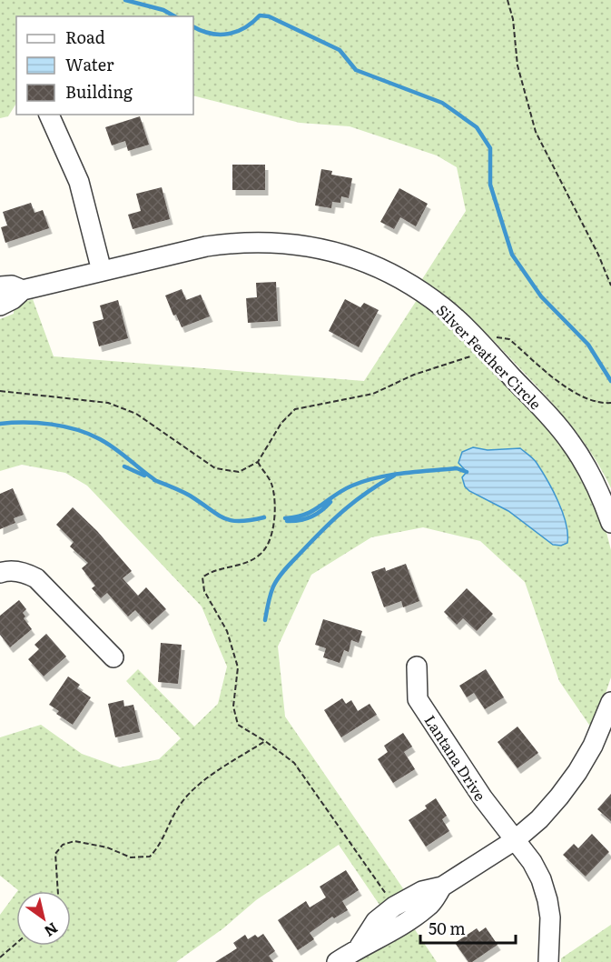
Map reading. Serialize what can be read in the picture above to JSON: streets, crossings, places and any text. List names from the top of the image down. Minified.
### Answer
{"streets":{"street":["Silver Feather Circle","Lantana Drive"]},"legend":["Road","Water","Building"],"scale_bar":"50 m","north":"bottom right"}
